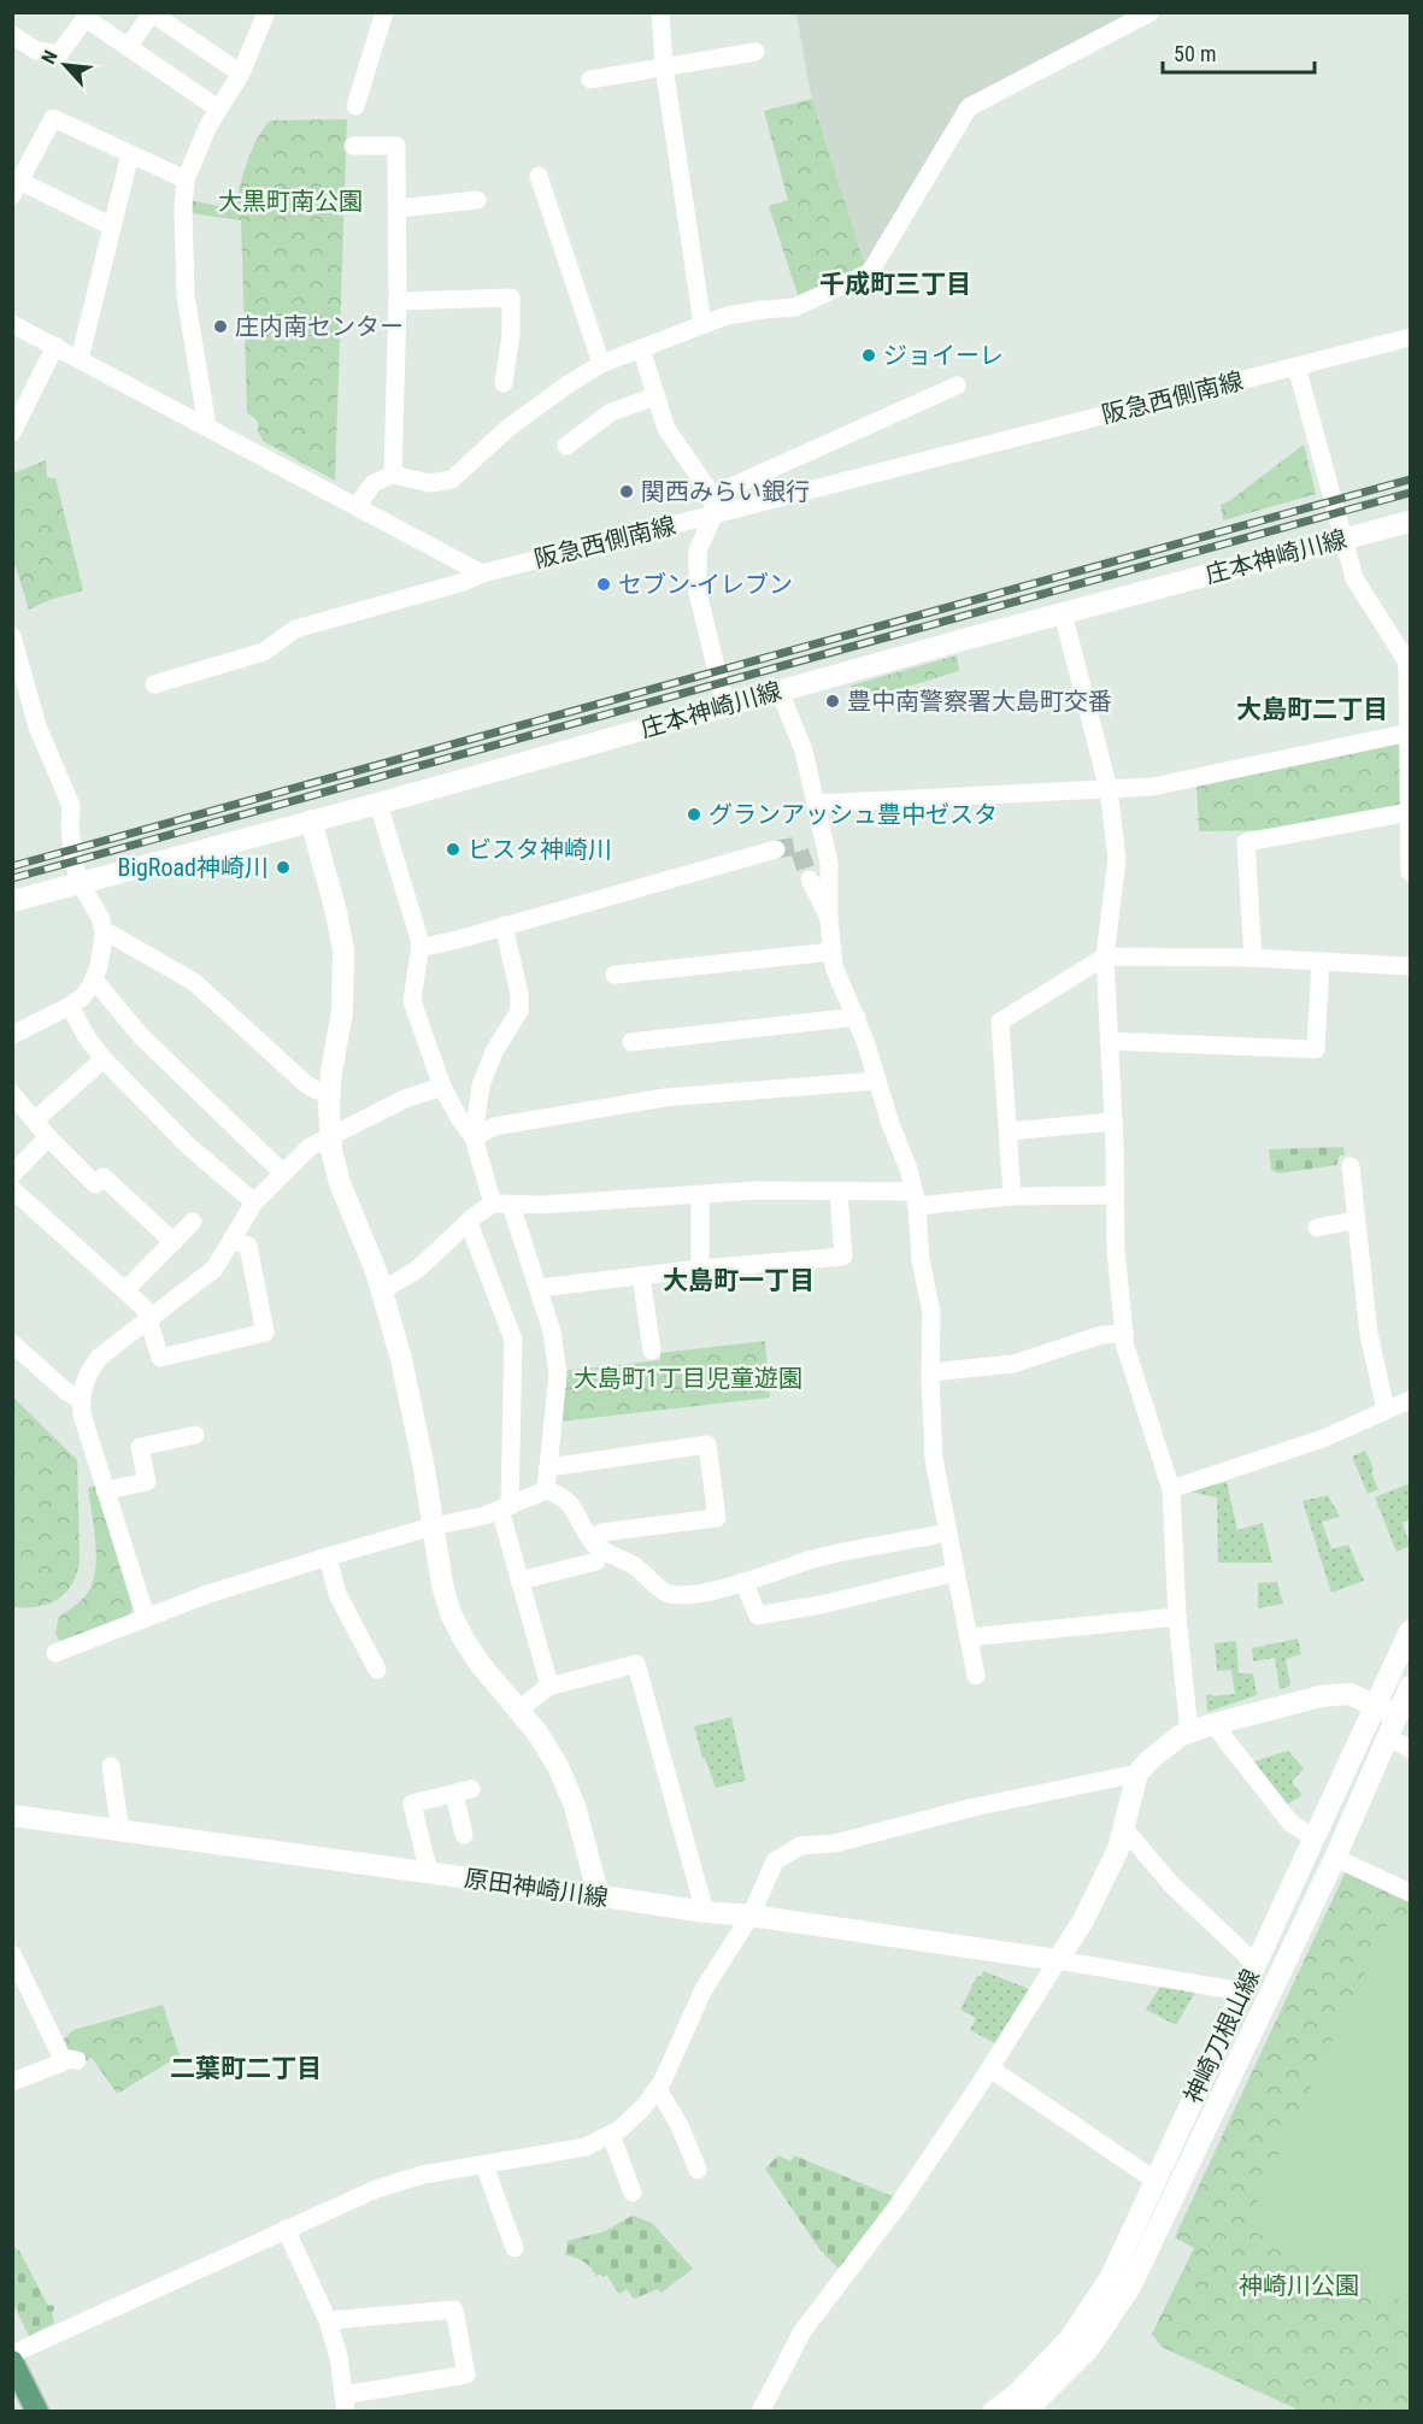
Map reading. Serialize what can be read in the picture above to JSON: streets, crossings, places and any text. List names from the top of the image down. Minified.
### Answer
{"streets":{"street":["阪急西側南線","庄本神崎川線","原田神崎川線","神崎刀根山線"]},"districts":["千成町三丁目","大島町二丁目","大島町一丁目","二葉町二丁目"],"parks":["大黒町南公園","大島町1丁目児童遊園","神崎川公園"],"places":["庄内南センター","ジョイーレ","関西みらい銀行","セブン-イレブン","豊中南警察署大島町交番","グランアッシュ豊中ゼスタ","ビスタ神崎川","BigRoad神崎川"],"scale_bar":"50 m","north":"top left"}
